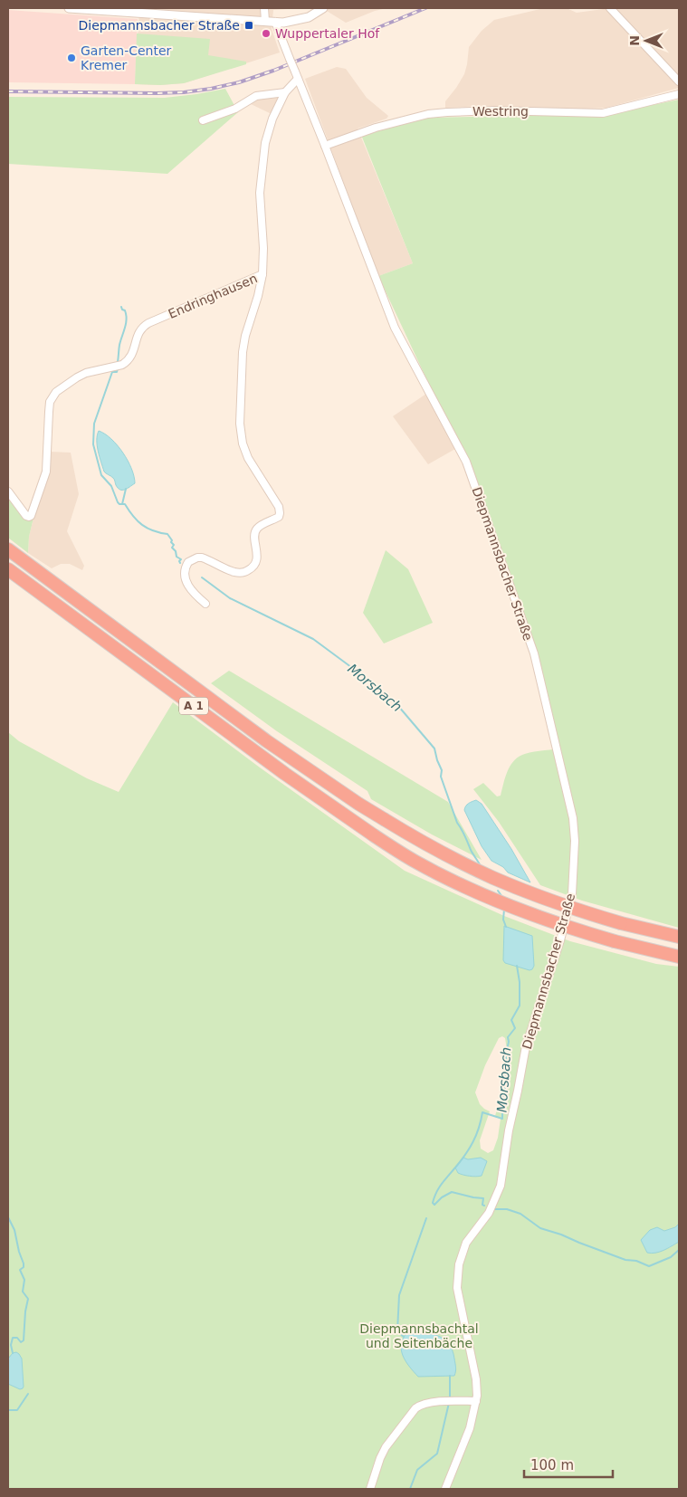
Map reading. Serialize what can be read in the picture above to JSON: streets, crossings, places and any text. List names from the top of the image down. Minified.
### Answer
{"streets":{"highway":["A 1"],"street":["Westring","Endringhausen","Diepmannsbacher Straße"]},"crossings":[["Westring","Diepmannsbacher Straße"]],"water":["Morsbach"],"parks":["Diepmannsbachtal und Seitenbäche"],"places":{"transit":["Diepmannsbacher Straße"],"other":["Wuppertaler Hof","Garten-Center Kremer"]},"scale_bar":"100 m","north":"left"}
